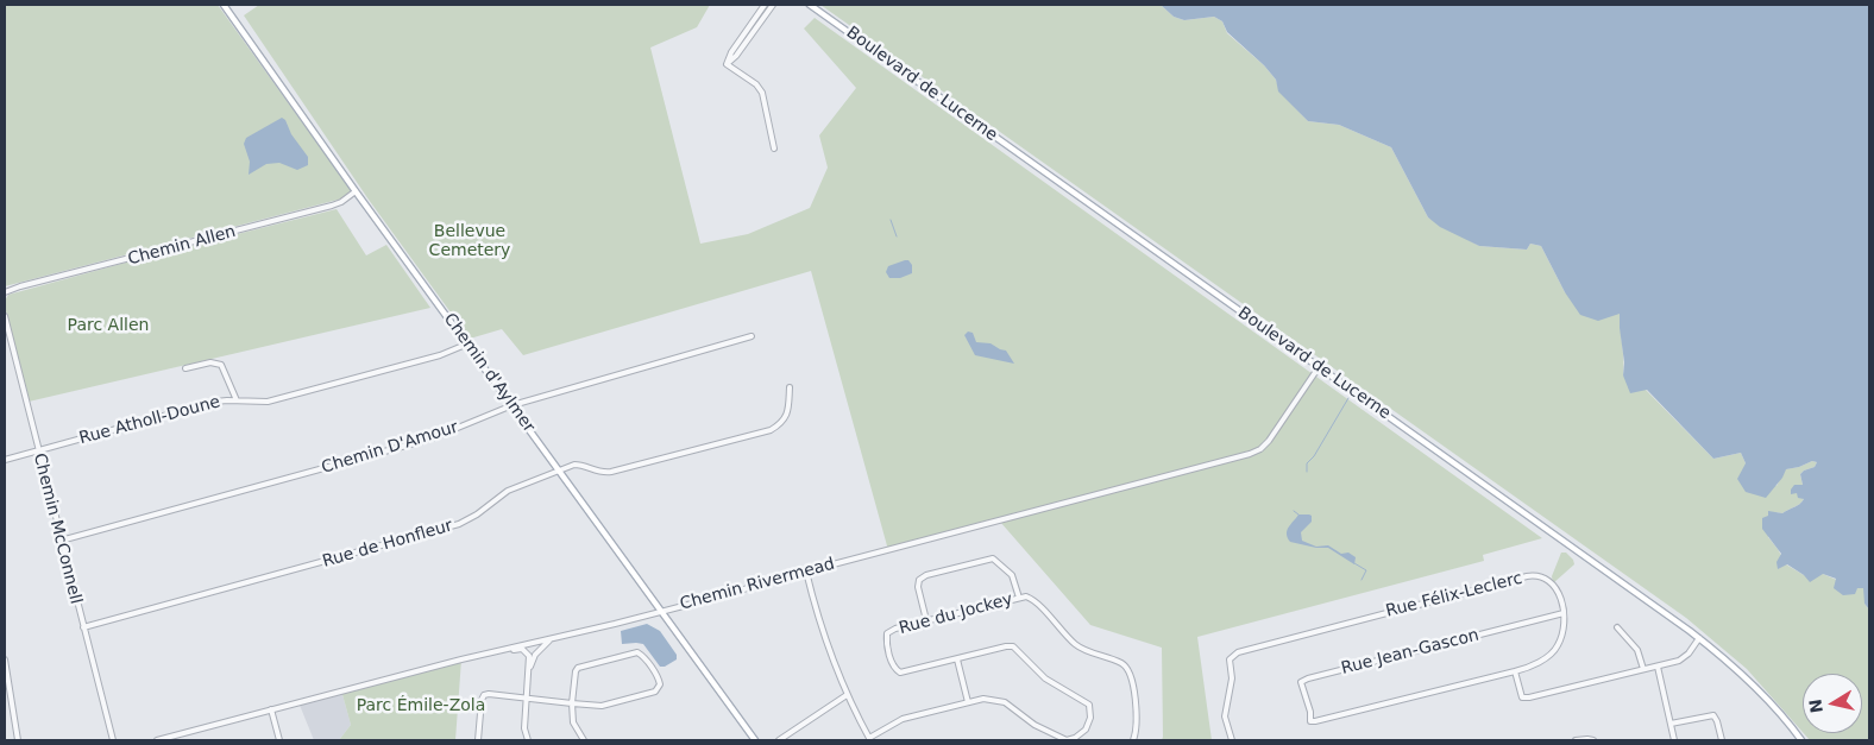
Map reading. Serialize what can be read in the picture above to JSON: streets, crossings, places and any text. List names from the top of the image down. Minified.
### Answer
{"streets":{"main road":["Boulevard de Lucerne","Chemin d'Aylmer"],"street":["Chemin Allen","Rue Atholl-Doune","Chemin D'Amour","Chemin McConnell","Rue de Honfleur","Chemin Rivermead","Rue Félix-Leclerc","Rue du Jockey","Rue Jean-Gascon"]},"crossings":[["Boulevard de Lucerne","Chemin Rivermead"],["Chemin Allen","Chemin d'Aylmer"],["Chemin d'Aylmer","Rue Atholl-Doune"],["Chemin d'Aylmer","Chemin D'Amour"],["Chemin d'Aylmer","Rue de Honfleur"],["Chemin d'Aylmer","Chemin Rivermead"],["Rue Atholl-Doune","Chemin McConnell"],["Chemin D'Amour","Chemin McConnell"],["Chemin McConnell","Rue de Honfleur"],["Rue Félix-Leclerc","Rue Jean-Gascon"]],"parks":["Bellevue Cemetery","Parc Allen","Parc Émile-Zola"],"north":"left"}
